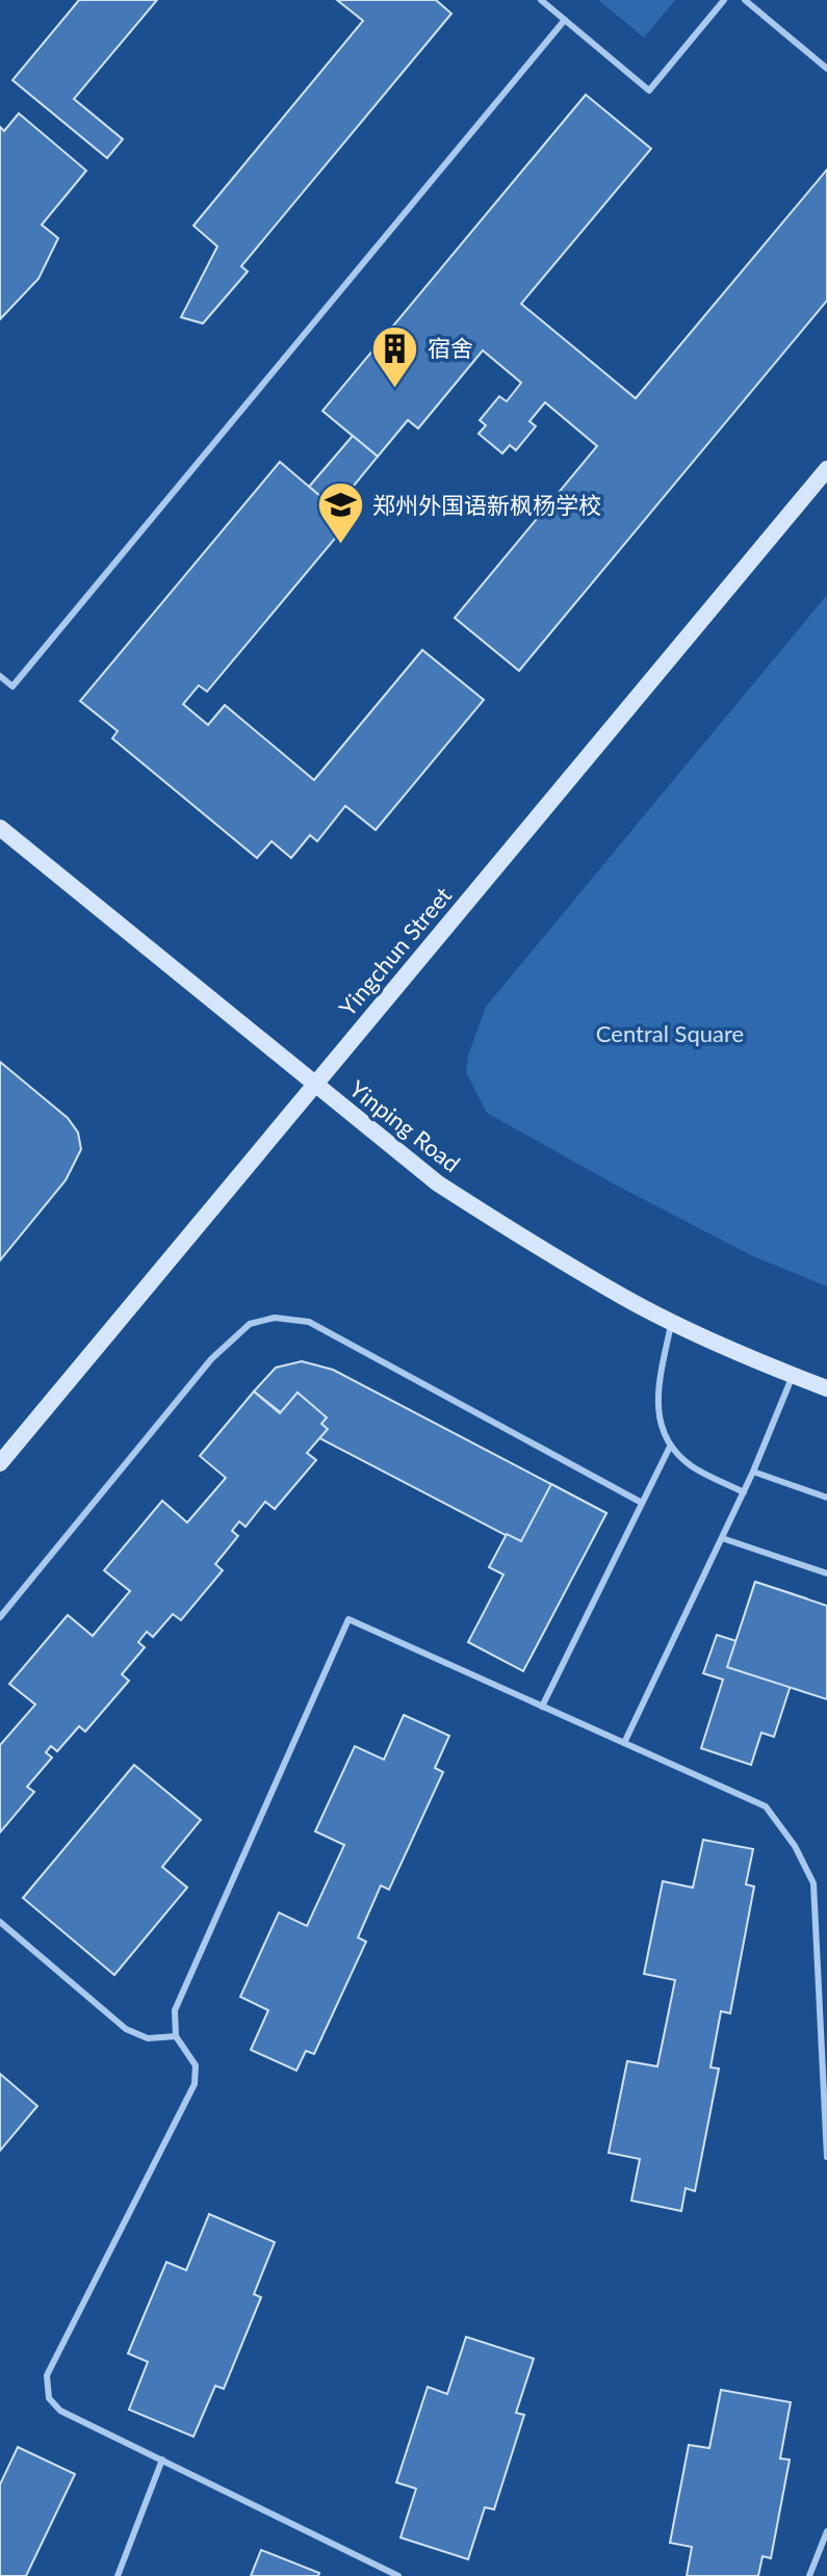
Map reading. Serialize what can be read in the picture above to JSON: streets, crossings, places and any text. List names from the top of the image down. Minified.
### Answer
{"streets":{"street":["Yingchun Street","Yinping Road"]},"crossings":[["Yingchun Street","Yinping Road"]],"parks":["Central Square"],"places":{"building":["宿舍"],"school or university":["郑州外国语新枫杨学校"]}}
